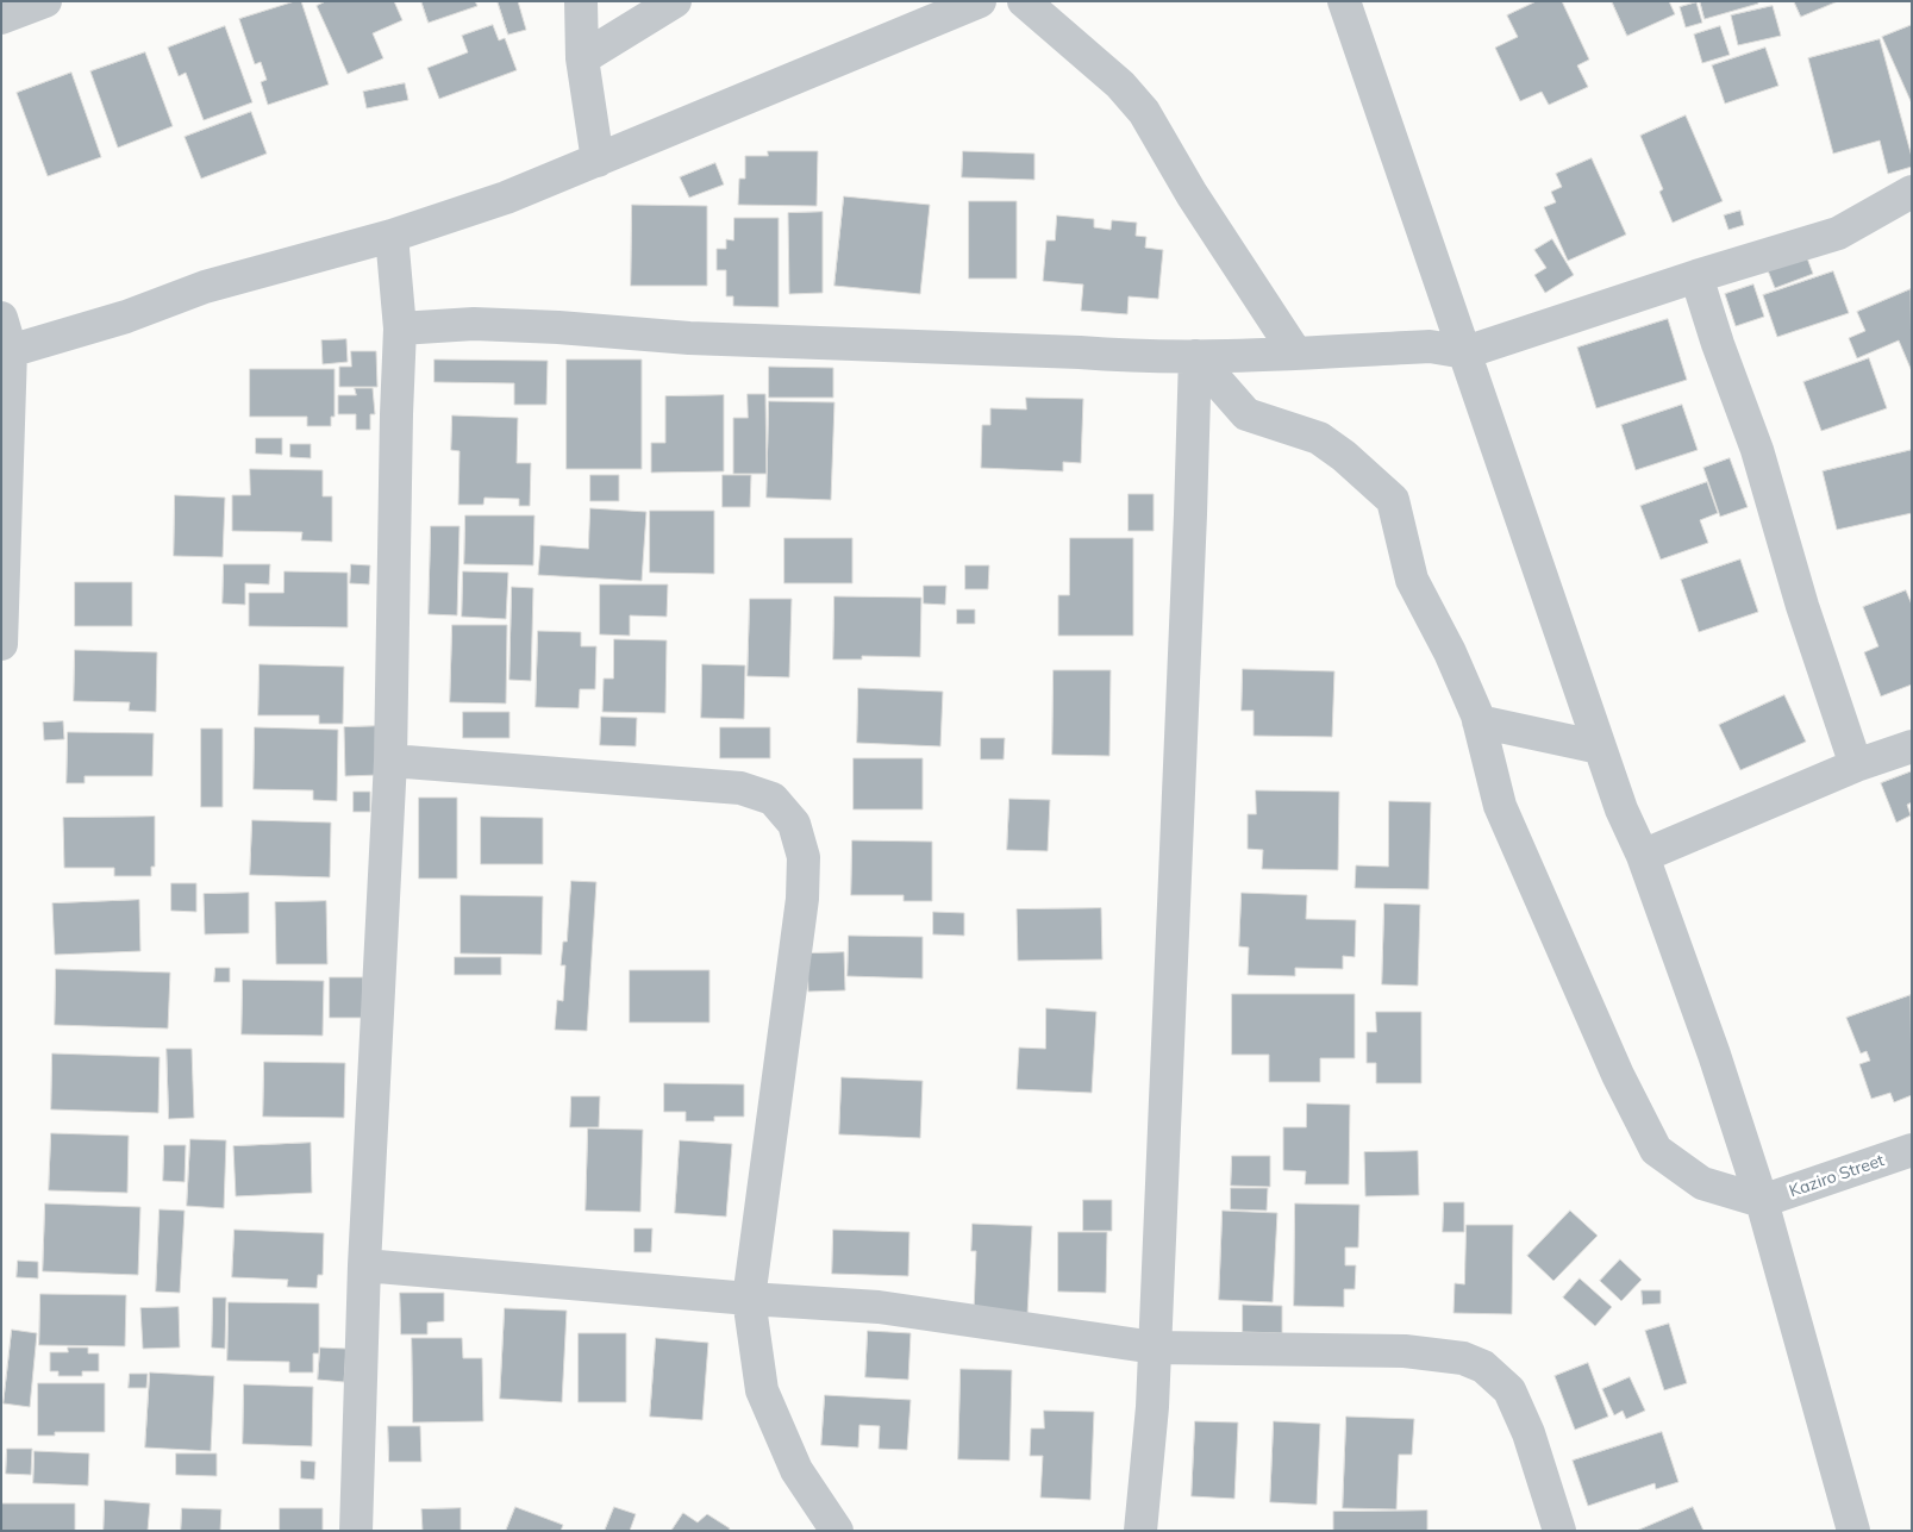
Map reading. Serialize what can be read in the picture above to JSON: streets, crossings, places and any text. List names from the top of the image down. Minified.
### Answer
{"streets":{"street":["Kaziro Street"]}}
